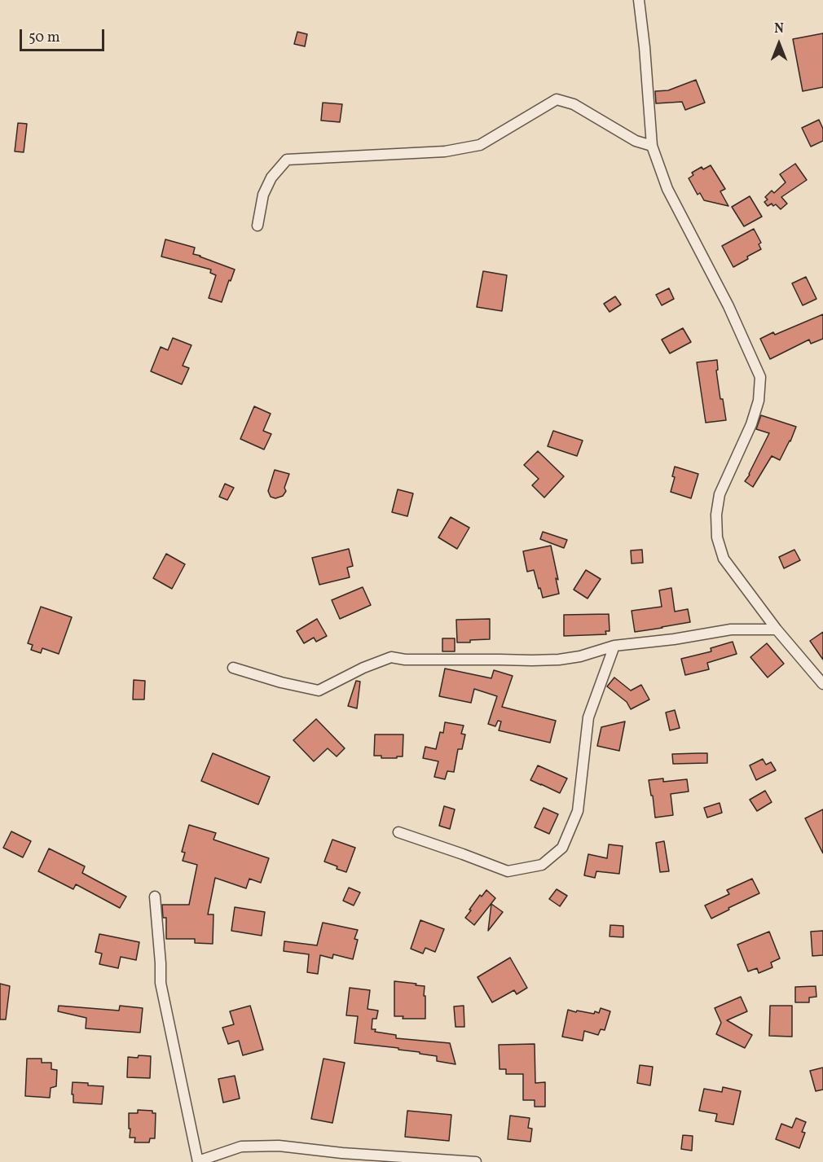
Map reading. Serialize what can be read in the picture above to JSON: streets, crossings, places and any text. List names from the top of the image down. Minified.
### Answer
{"scale_bar":"50 m","north":"top"}
